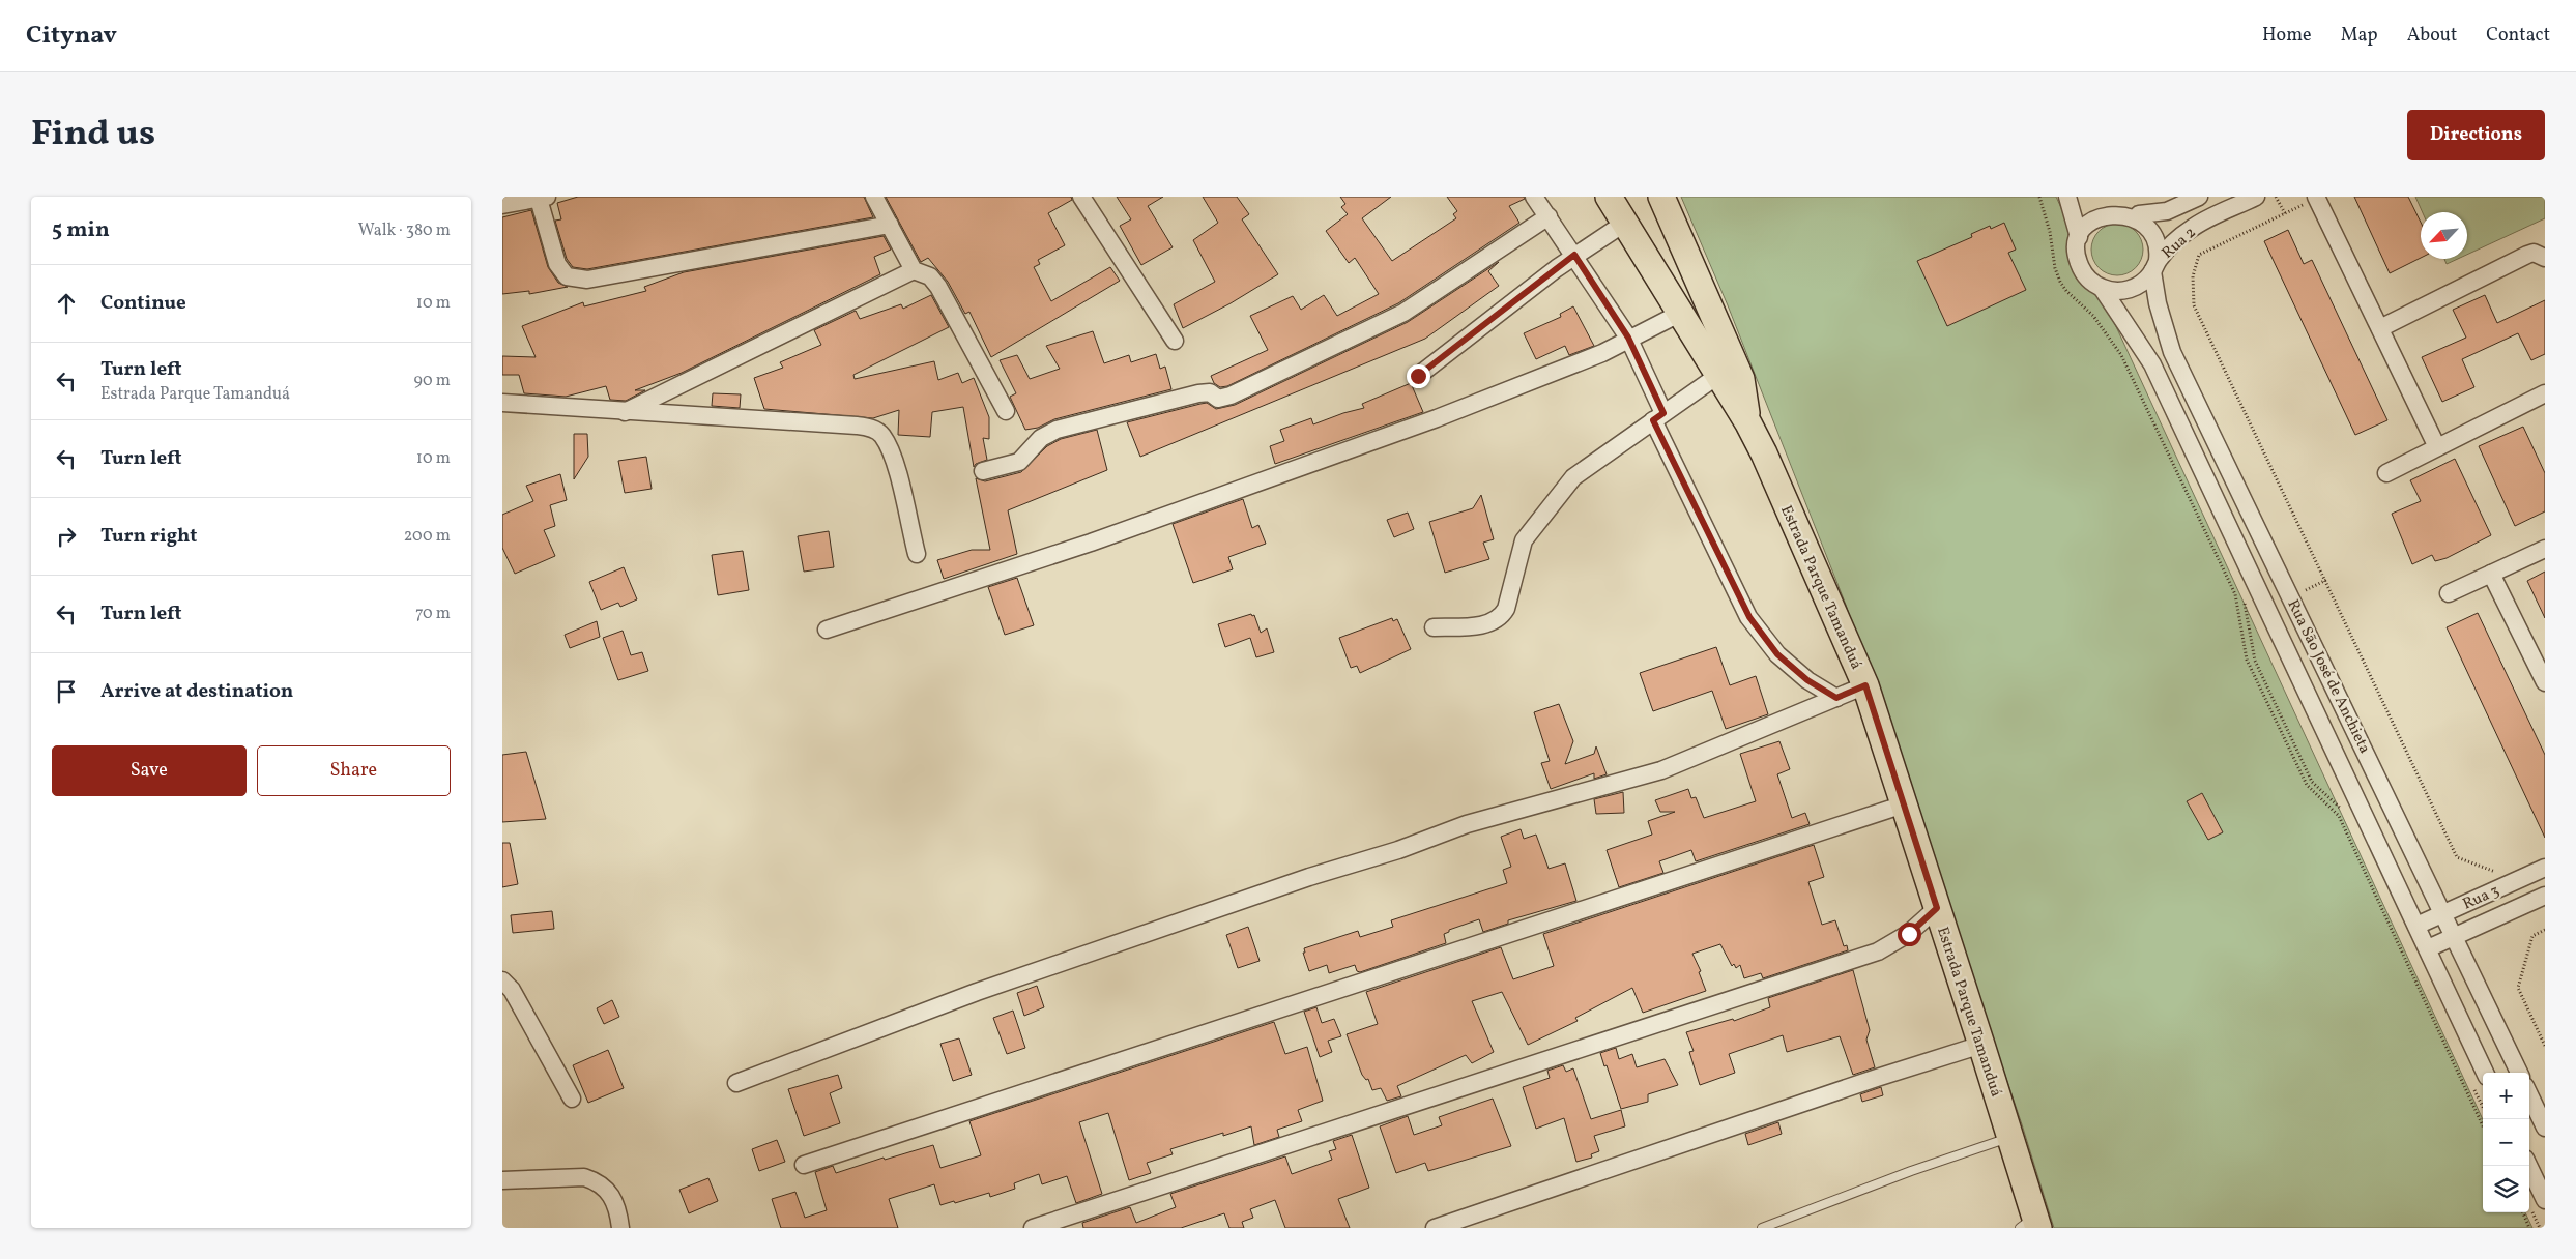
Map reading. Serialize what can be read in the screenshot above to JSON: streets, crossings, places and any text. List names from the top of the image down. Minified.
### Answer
{"streets":{"main road":["Estrada Parque Tamanduá"],"street":["Rua 2","Rua São José de Anchieta","Rua 3"]},"crossings":[["Rua 2","Rua São José de Anchieta"],["Rua São José de Anchieta","Rua 3"]],"north":"bottom left","page":{"header":"Citynav","nav":["Home","Map","About","Contact"],"title":"Find us","buttons":["Directions",["Save","Share"]],"heading":["5 min","Walk · 380 m"],"list":[["Continue","10 m"],["Turn left","Estrada Parque Tamanduá","90 m"],["Turn left","10 m"],["Turn right","200 m"],["Turn left","70 m"],"Arrive at destination"],"map_buttons":["+","−"]}}
